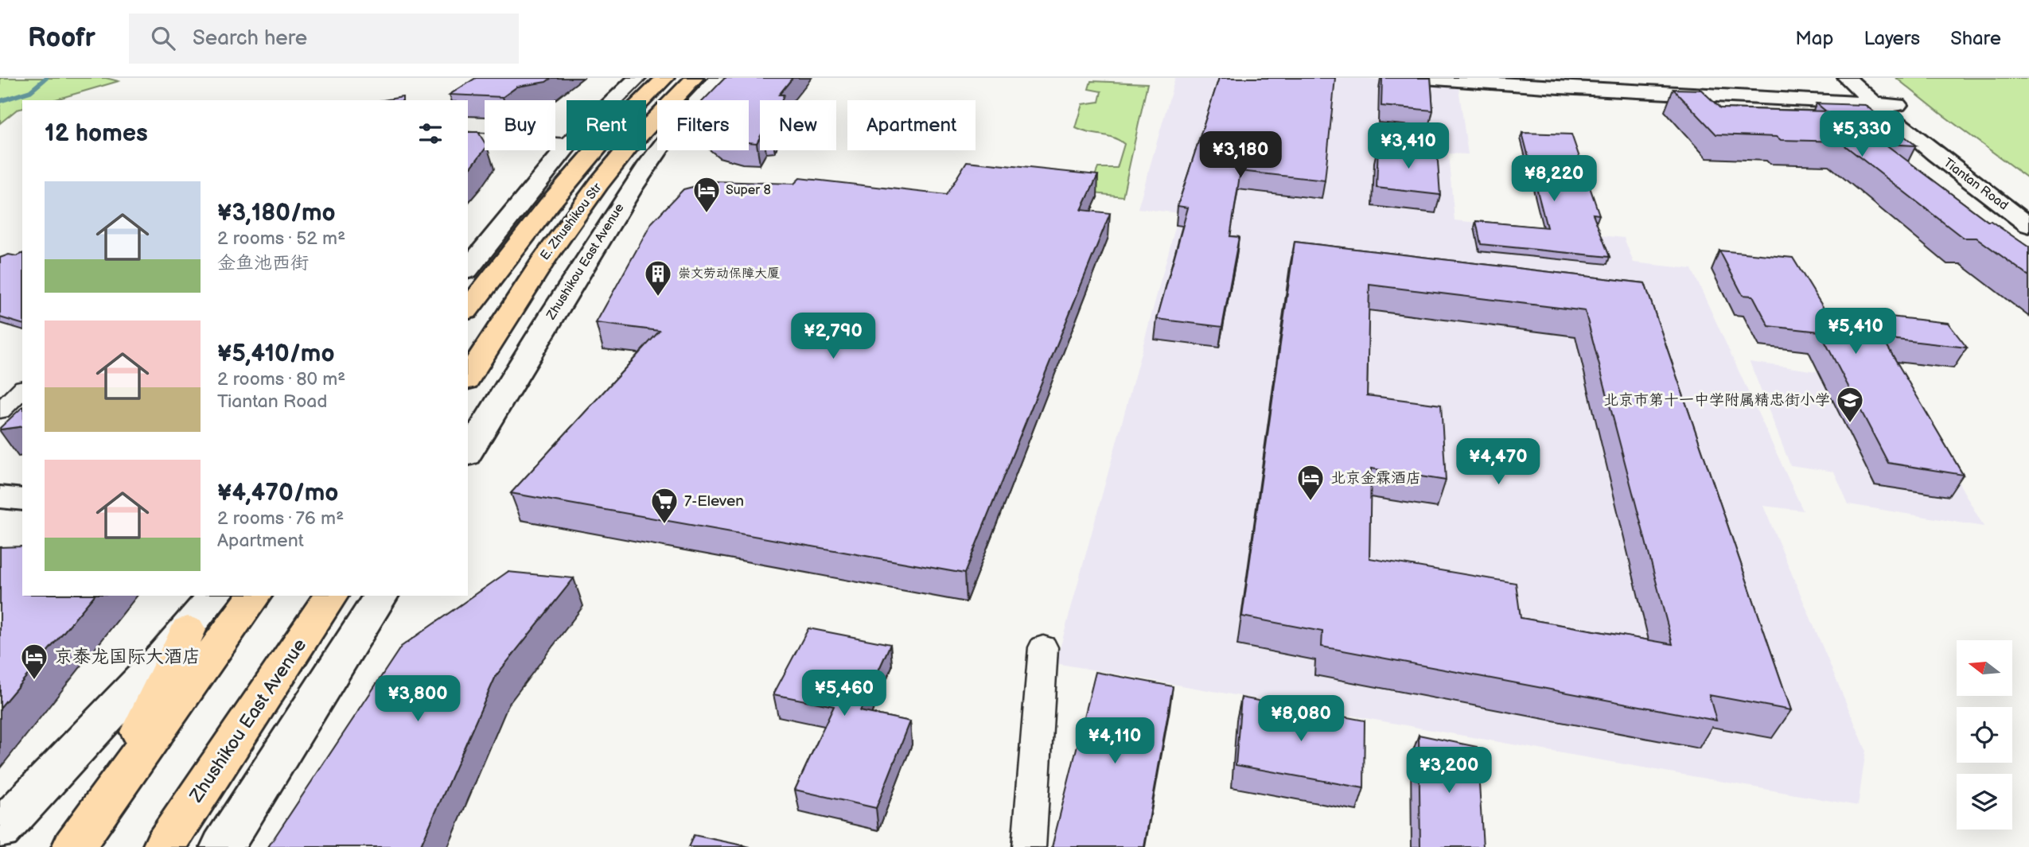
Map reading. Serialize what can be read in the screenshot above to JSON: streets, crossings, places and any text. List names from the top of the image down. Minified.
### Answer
{"streets":{"main road":["E. Zhushikou Str","Zhushikou East Avenue"],"street":["Tiantan Road"]},"places":{"hotel":["Super 8","北京金霖酒店","京泰龙国际大酒店"],"building":["崇文劳动保障大厦"],"school or university":["北京市第十一中学附属精忠街小学"],"supermarket":["7-Eleven"]},"north":"left","page":{"header":"Roofr","search":"Search here","nav":["Map","Layers","Share"],"chip":["Buy","Rent","Filters","New","Apartment"],"heading":"12 homes","price":["¥5,330","¥3,410","¥3,180","¥8,220","¥5,410","¥2,790","¥4,470","¥5,460","¥3,800","¥8,080","¥4,110","¥3,200"],"list":[{"name":"¥3,180/mo","note":"2 rooms · 52 m² · 金鱼池西街"},{"name":"¥5,410/mo","note":"2 rooms · 80 m² · Tiantan Road"},{"name":"¥4,470/mo","note":"2 rooms · 76 m² · Apartment"}]}}
